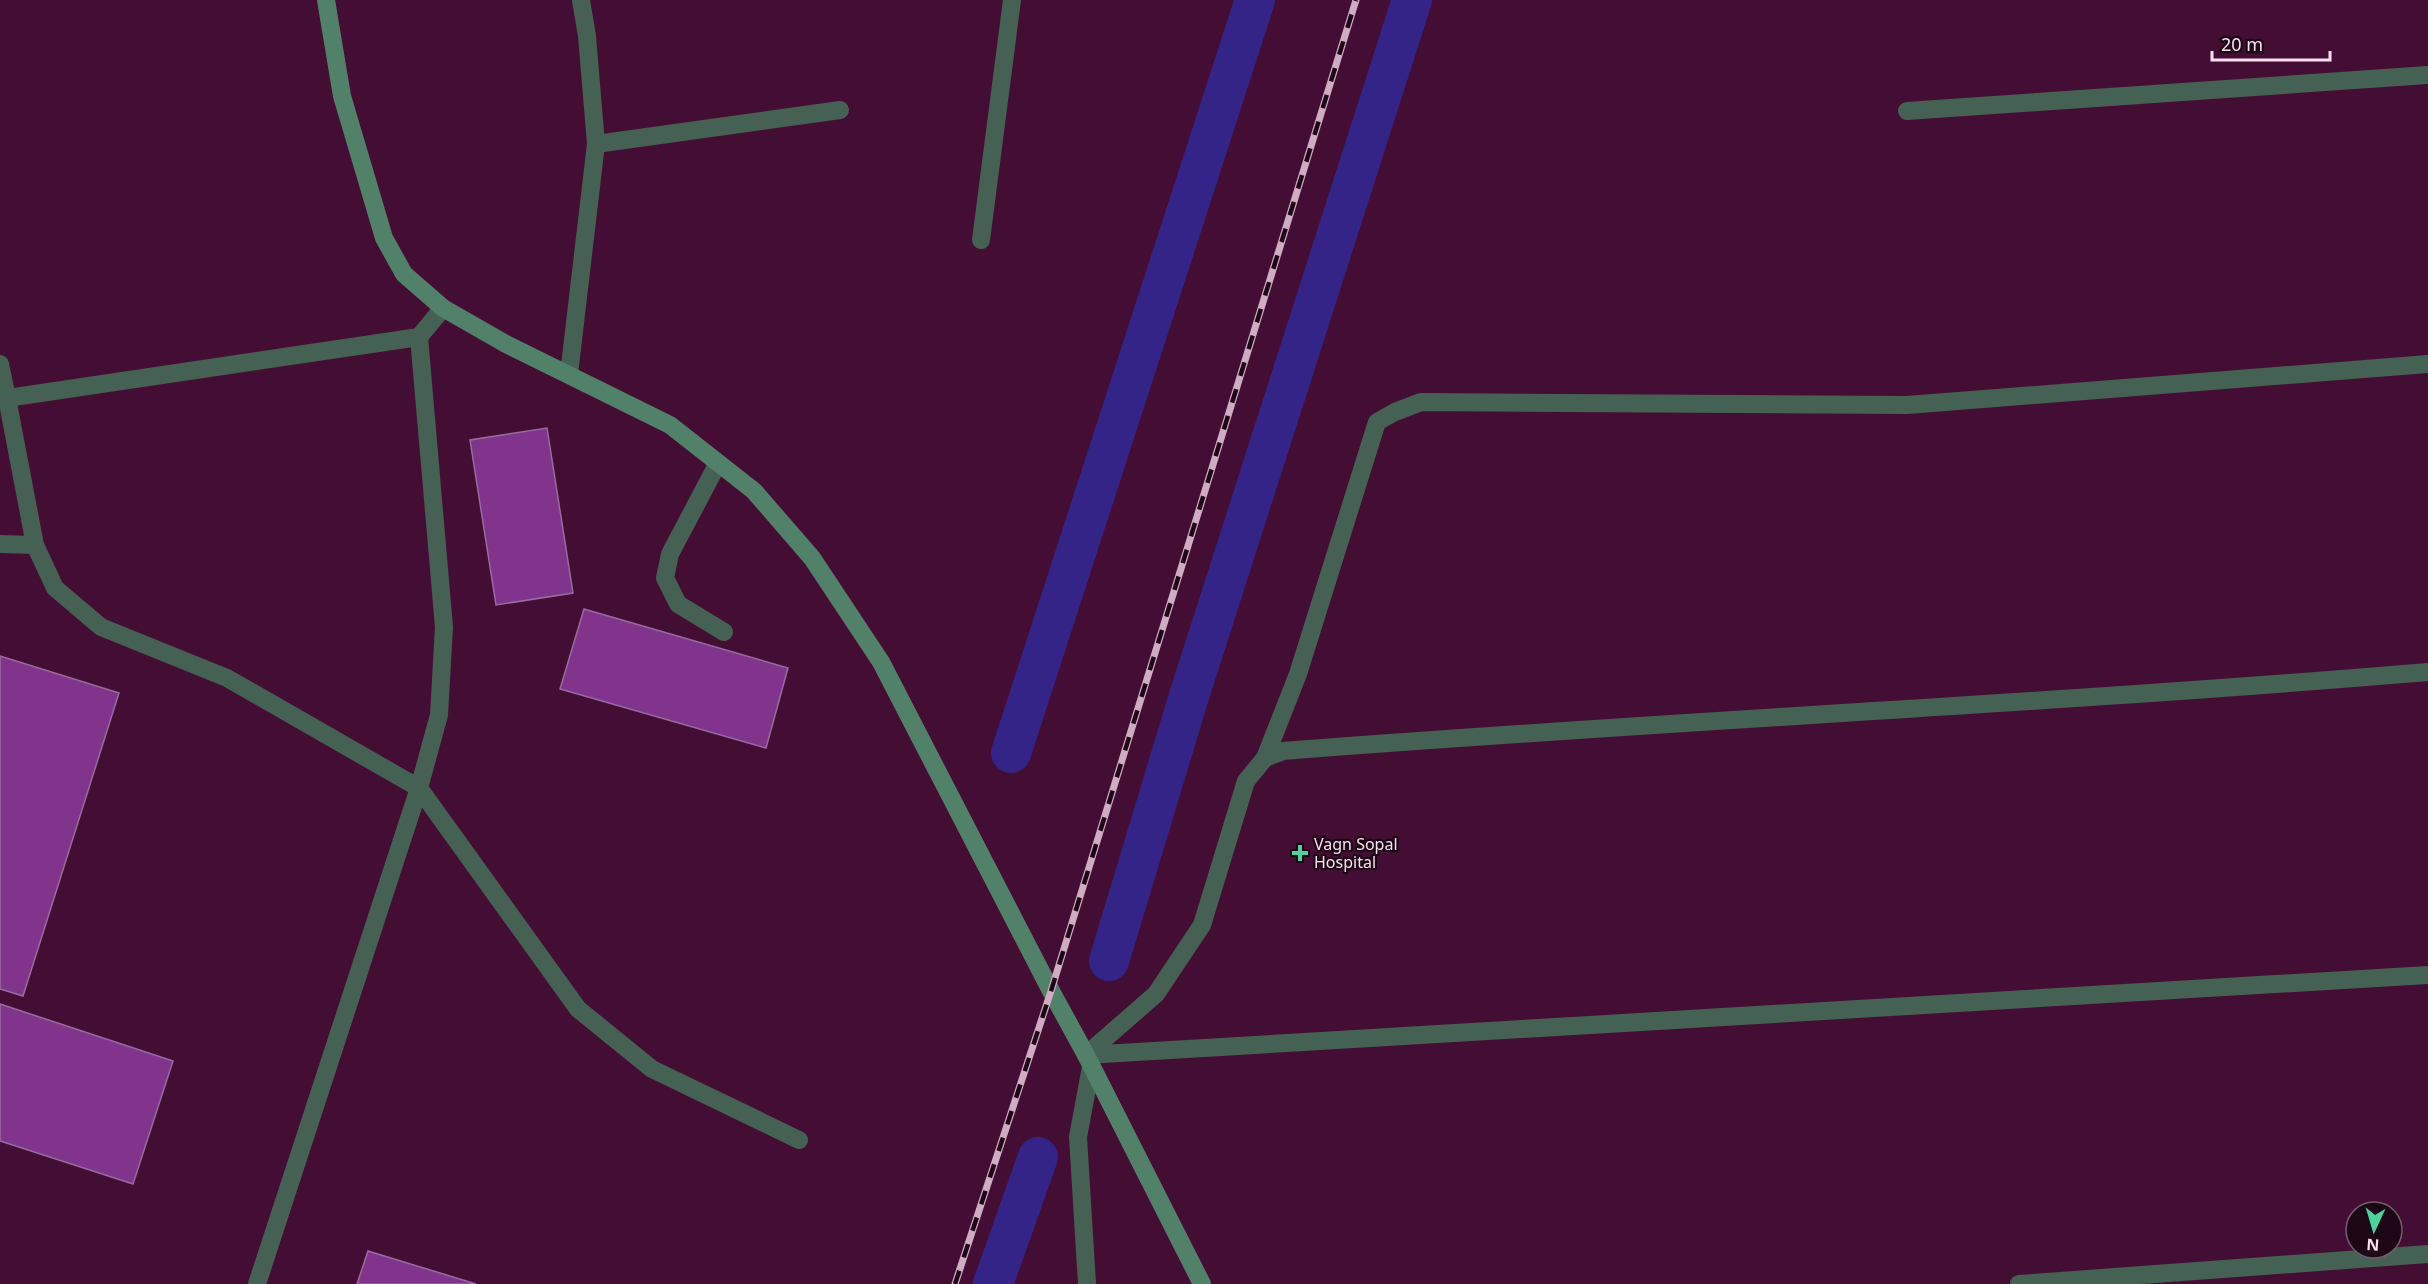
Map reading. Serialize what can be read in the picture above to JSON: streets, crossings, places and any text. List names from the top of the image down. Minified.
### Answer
{"places":{"health":["Vagn Sopal Hospital"]},"scale_bar":"20 m","north":"bottom"}
